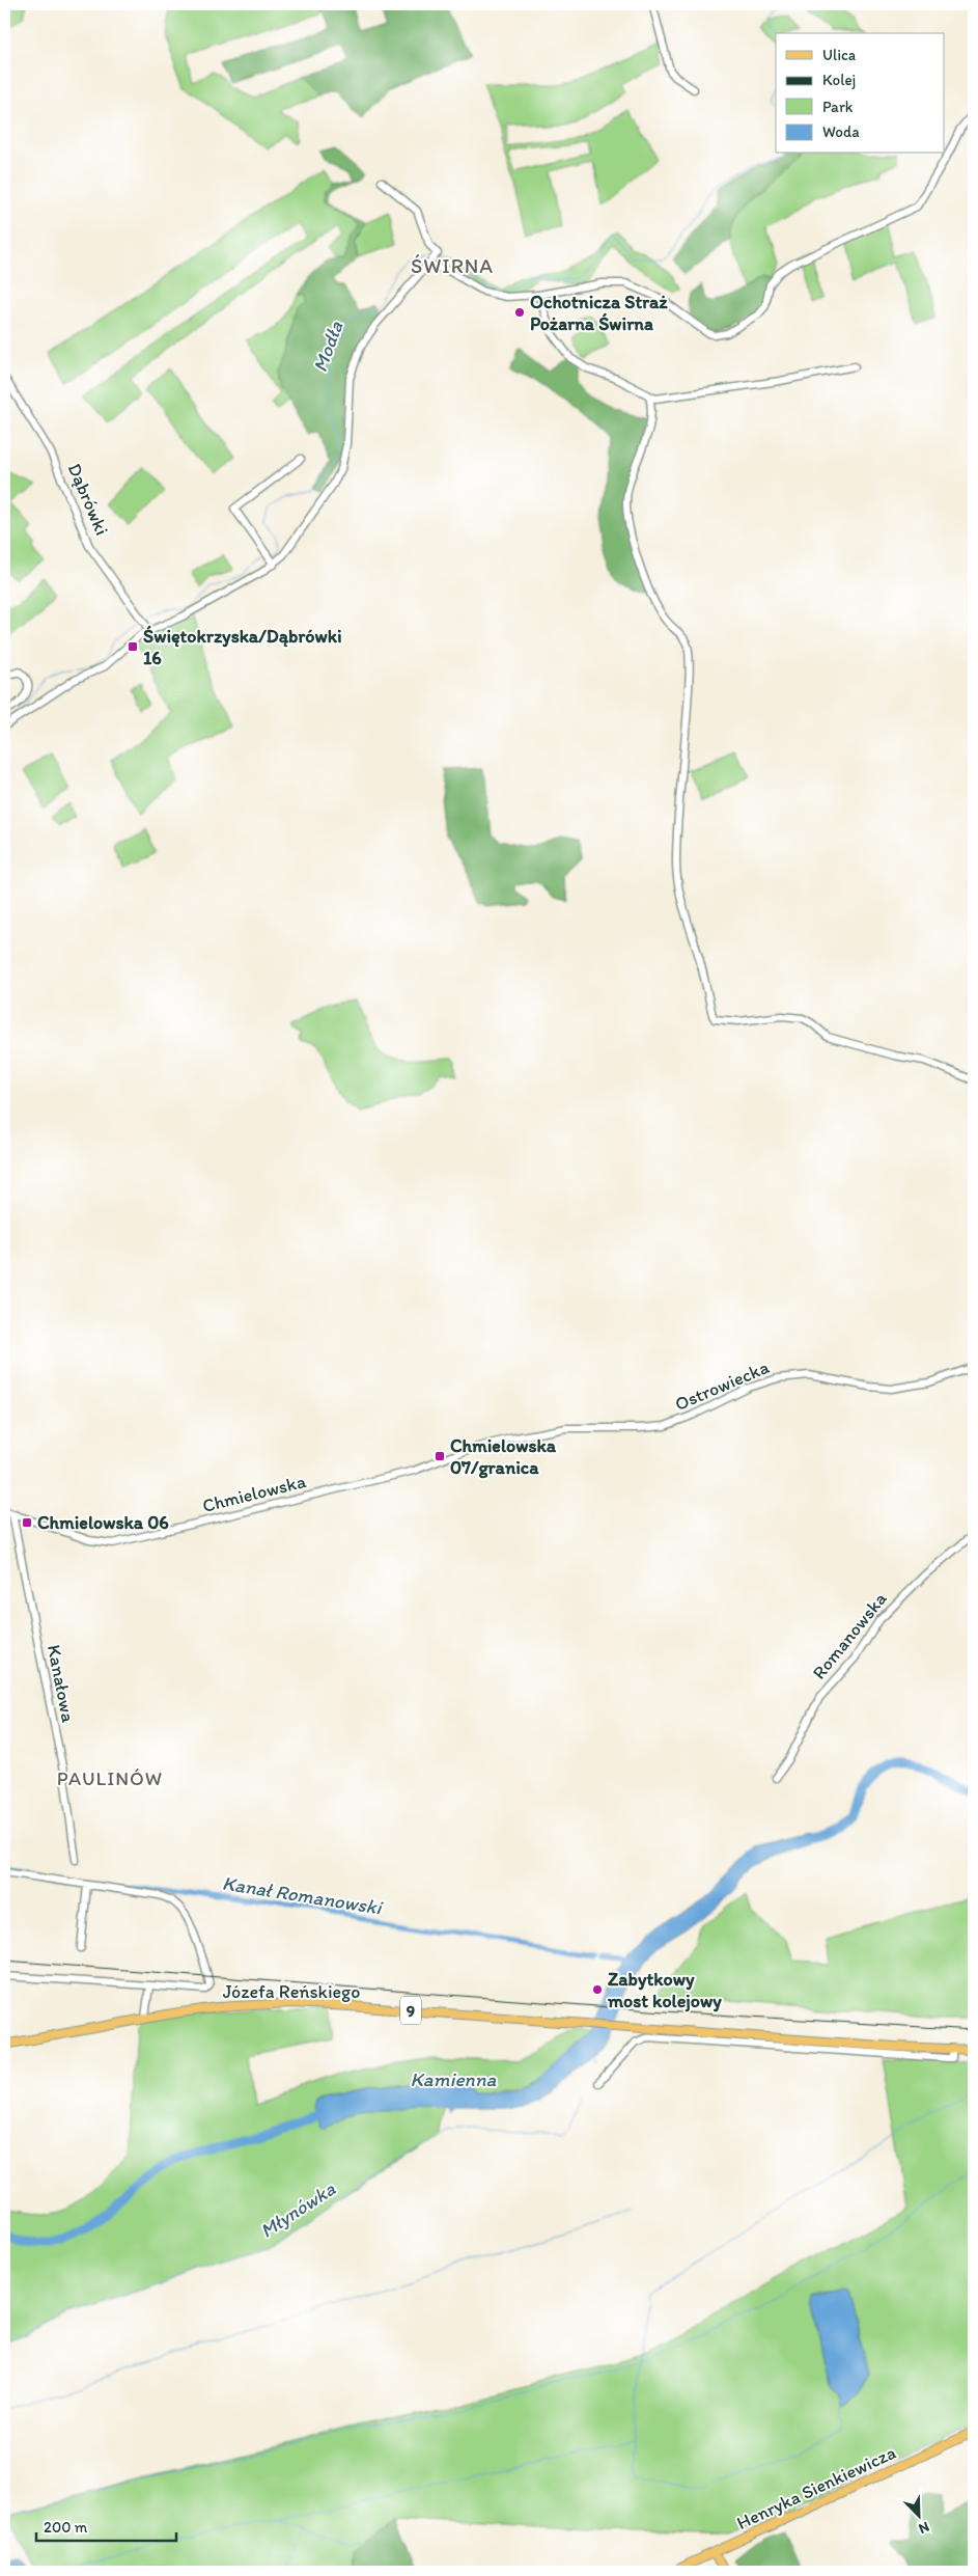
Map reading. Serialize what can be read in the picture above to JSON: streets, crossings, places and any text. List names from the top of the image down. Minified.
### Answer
{"streets":{"main road":["Józefa Reńskiego","9","Henryka Sienkiewicza"],"street":["Dąbrówki","Ostrowiecka","Chmielowska","Romanowska","Kanałowa"]},"crossings":[["Ostrowiecka","Chmielowska"],["Chmielowska","Kanałowa"],["Józefa Reńskiego","9"]],"districts":["ŚWIRNA","PAULINÓW"],"water":["Modła","Kanał Romanowski","Kamienna","Młynówka"],"places":{"other":["Ochotnicza Straż Pożarna Świrna","Zabytkowy most kolejowy"],"transit":["Świętokrzyska/Dąbrówki 16","Chmielowska 07/granica","Chmielowska 06"]},"legend":["Ulica","Kolej","Park","Woda"],"scale_bar":"200 m","north":"bottom right"}
